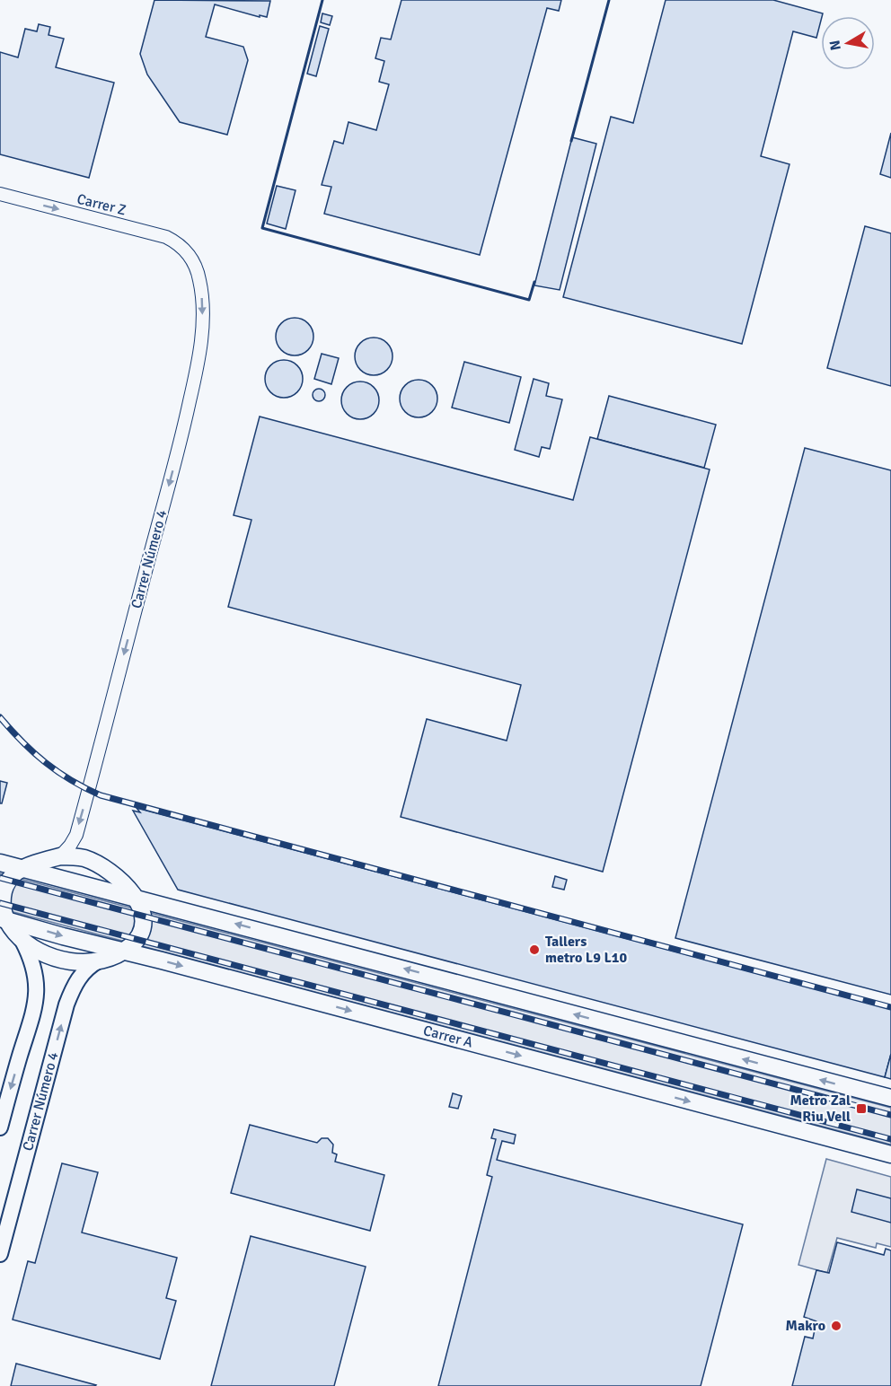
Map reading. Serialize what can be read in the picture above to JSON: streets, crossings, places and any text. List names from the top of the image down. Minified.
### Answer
{"streets":{"main road":["Carrer A"],"street":["Carrer Z","Carrer Número 4"]},"crossings":[["Carrer Z","Carrer Número 4"]],"one_way":["Carrer Z"],"places":{"other":["Tallers metro L9 L10","Makro"],"transit":["Metro Zal Riu Vell"]},"north":"left"}
